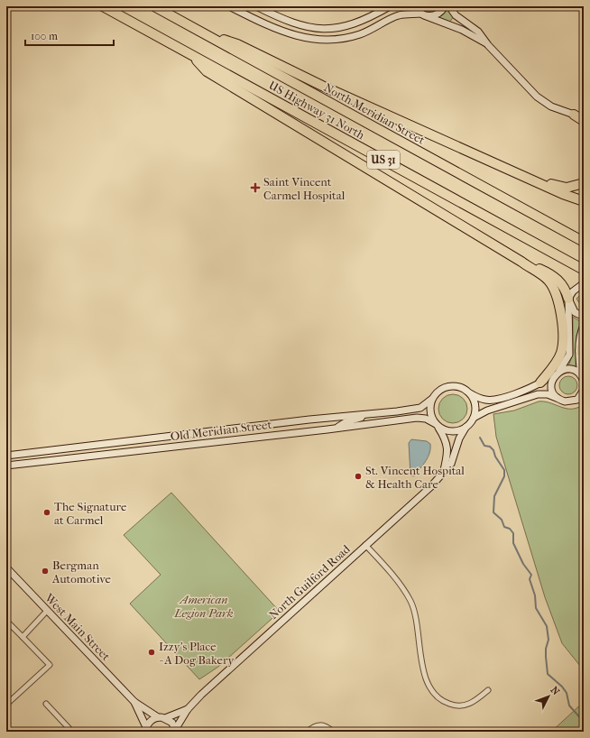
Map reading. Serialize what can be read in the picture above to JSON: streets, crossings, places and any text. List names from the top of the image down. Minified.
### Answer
{"streets":{"highway":["US Highway 31 North","North Meridian Street","US 31"],"main road":["Old Meridian Street","North Guilford Road","West Main Street"]},"crossings":[["Old Meridian Street","North Guilford Road"]],"parks":["American Legion Park"],"places":{"health":["Saint Vincent Carmel Hospital"],"other":["St. Vincent Hospital & Health Care","The Signature at Carmel","Bergman Automotive","Izzy's Place - A Dog Bakery"]},"scale_bar":"100 m","north":"top right"}
